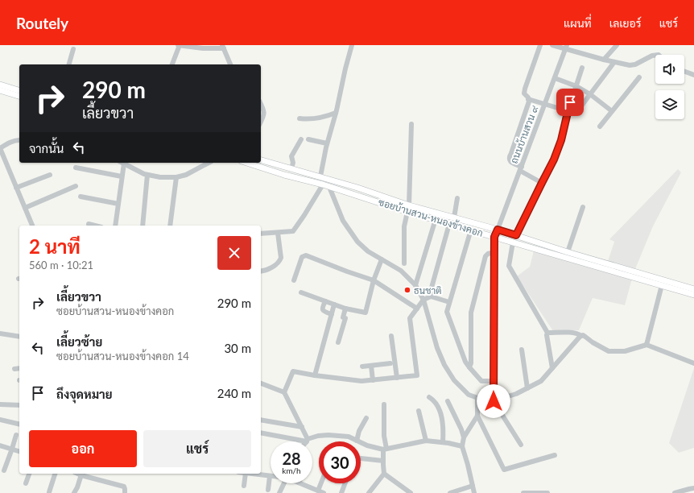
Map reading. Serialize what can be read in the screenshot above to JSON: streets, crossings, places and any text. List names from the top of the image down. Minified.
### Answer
{"streets":{"main road":["ซอยบ้านสวน-หนองข้างคอก"],"street":["ถนนบ้านสวน ๙"]},"crossings":[["ถนนบ้านสวน ๙","ซอยบ้านสวน-หนองข้างคอก"]],"places":["ธนชาติ"],"page":{"header":"Routely","nav":["แผนที่","เลเยอร์","แชร์"],"turn":["290 m","เลี้ยวขวา"],"then":"จากนั้น","heading":["2 นาที","560 m · 10:21"],"list":[{"name":"เลี้ยวขวา","note":"ซอยบ้านสวน-หนองข้างคอก","value":"290 m"},{"name":"เลี้ยวซ้าย","note":"ซอยบ้านสวน-หนองข้างคอก 14","value":"30 m"},{"name":"ถึงจุดหมาย","value":"240 m"}],"buttons":["ออก","แชร์"],"speed":"28 km/h","limit":"30"}}
